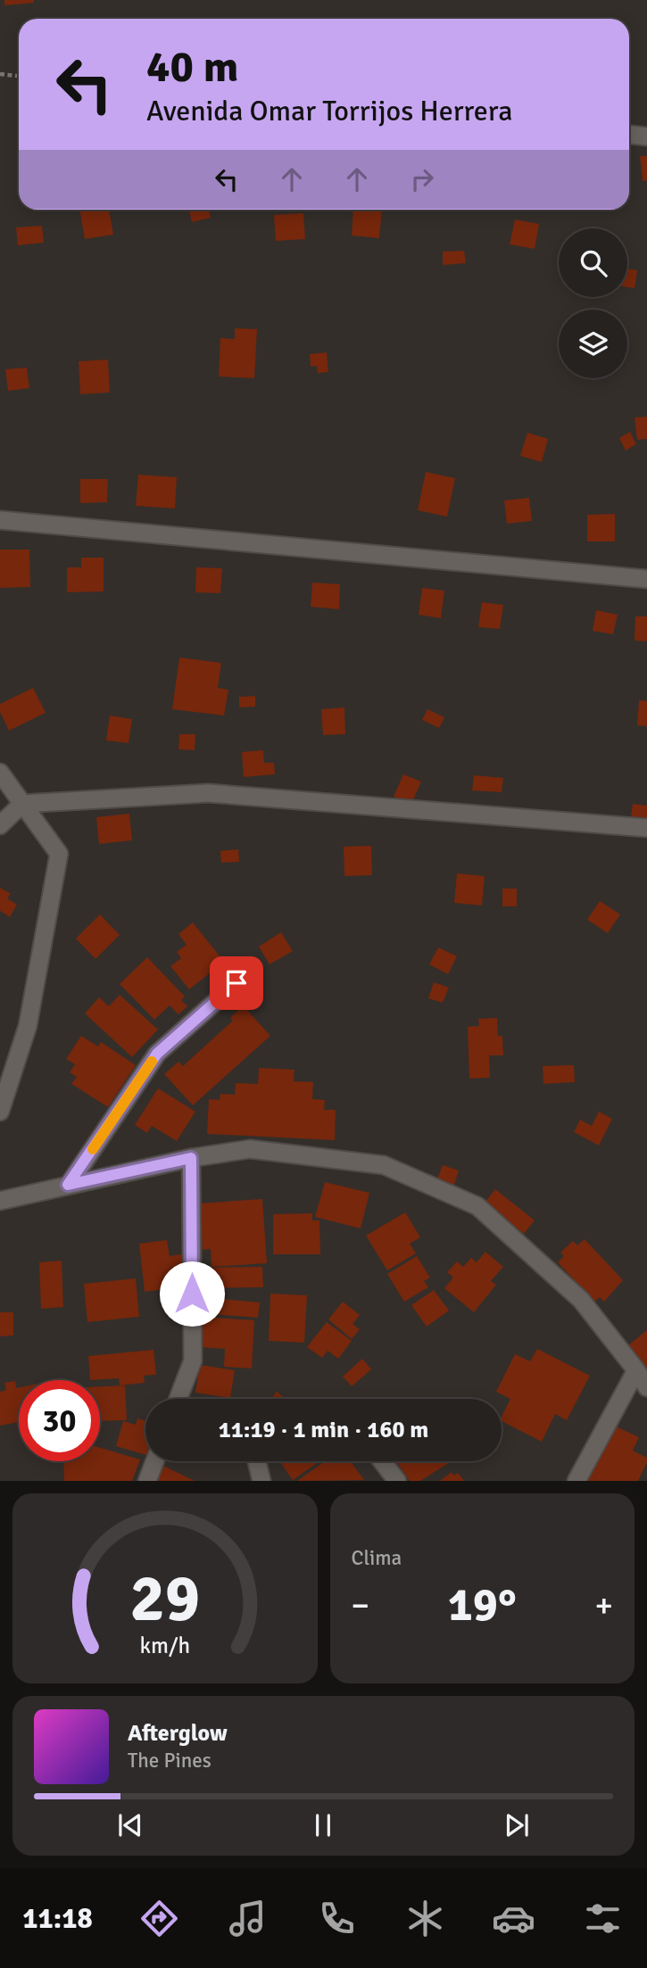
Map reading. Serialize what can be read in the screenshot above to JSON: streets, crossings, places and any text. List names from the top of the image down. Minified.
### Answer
{"page":{"turn":["40 m","Avenida Omar Torrijos Herrera"],"limit":"30","trip":"11:19 · 1 min · 160 m","tile":"Clima","heat":["−","19°","+"],"song":["Afterglow","The Pines"],"tabs":"11:18","gauge":["29","km/h"]}}
